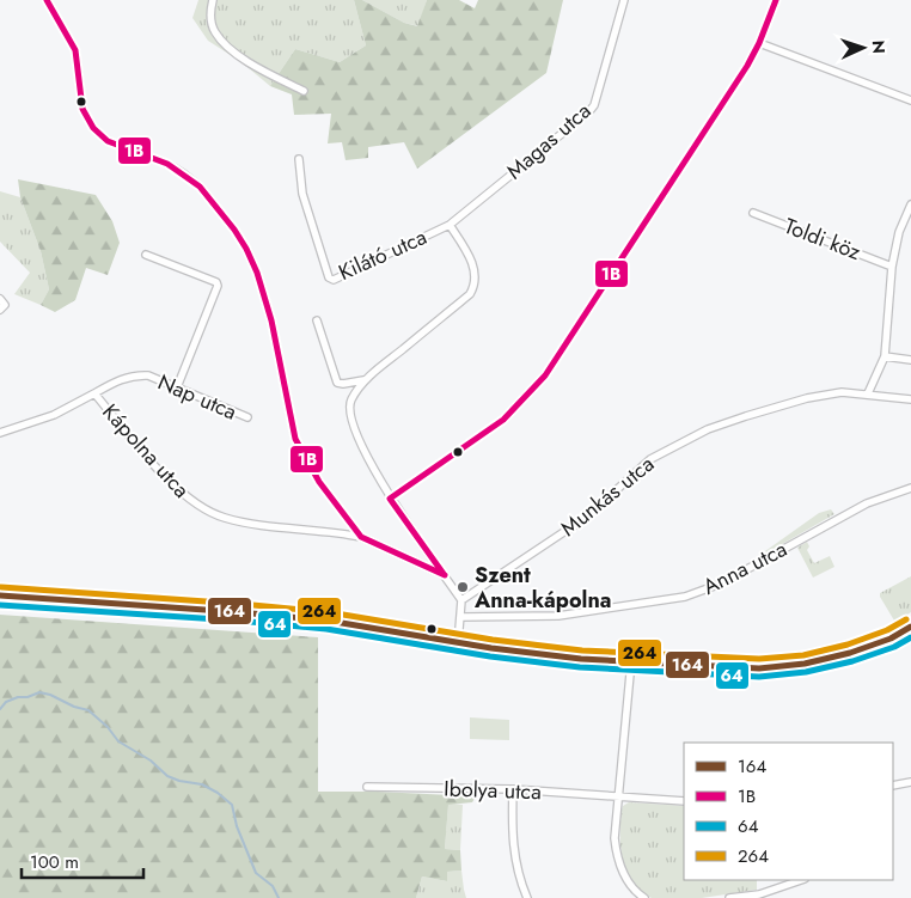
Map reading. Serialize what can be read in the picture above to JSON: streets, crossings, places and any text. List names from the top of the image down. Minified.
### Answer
{"streets":{"street":["Magas utca","Toldi köz","Kilátó utca","Nap utca","Kápolna utca","Munkás utca","Anna utca","Ibolya utca"]},"crossings":[["Magas utca","Kilátó utca"],["Nap utca","Kápolna utca"]],"places":["Szent Anna-kápolna"],"lines":["transit line 1B","transit line 264","transit line 164","transit line 64"],"legend":["164","1B","64","264"],"scale_bar":"100 m","north":"right"}
